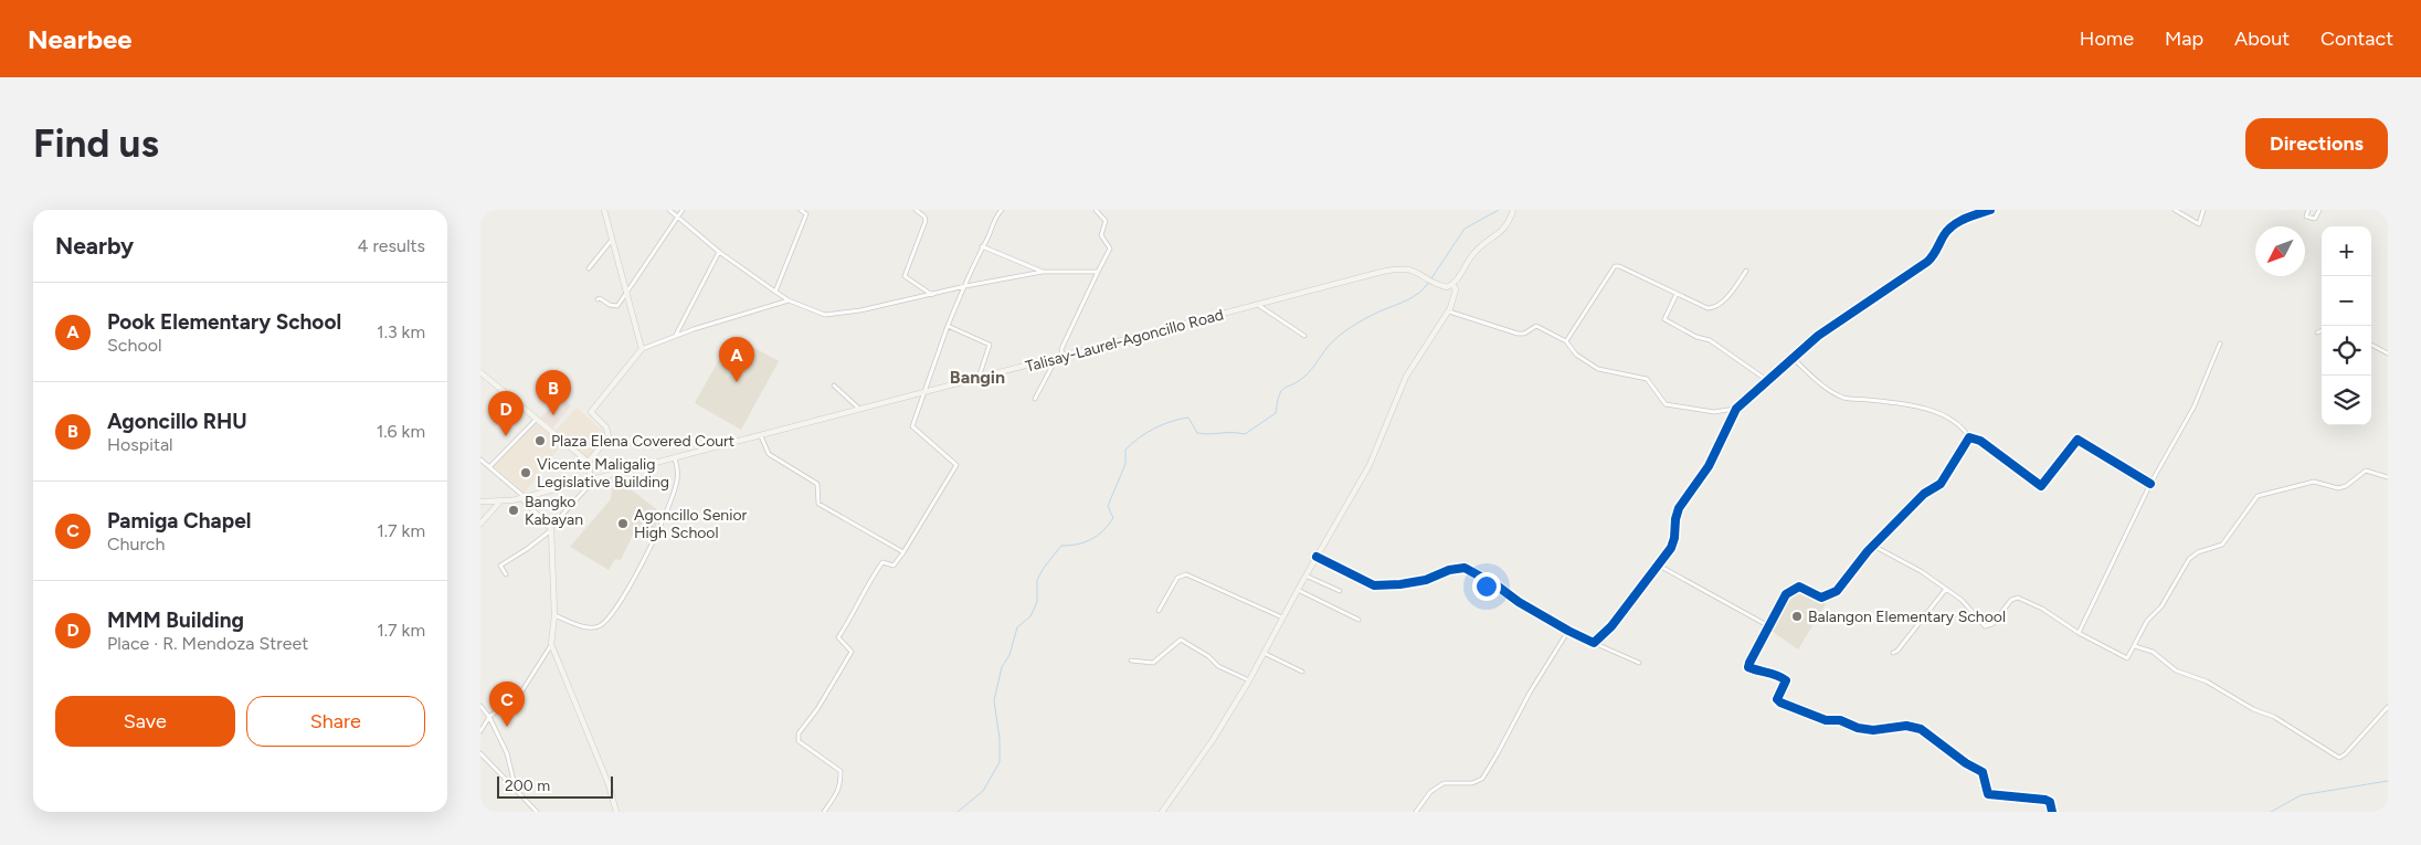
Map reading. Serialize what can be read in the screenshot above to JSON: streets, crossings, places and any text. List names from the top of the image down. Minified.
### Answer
{"streets":{"street":["Talisay-Laurel-Agoncillo Road"]},"districts":["Bangin"],"places":["Plaza Elena Covered Court","Vicente Maligalig Legislative Building","Bangko Kabayan","Agoncillo Senior High School","Balangon Elementary School"],"scale_bar":"200 m","north":"bottom left","page":{"header":"Nearbee","nav":["Home","Map","About","Contact"],"buttons":["Directions",["Save","Share"]],"title":"Find us","heading":["Nearby","4 results"],"map_buttons":["+","−"],"list":[{"mark":"A","name":"Pook Elementary School","note":"School","value":"1.3 km"},{"mark":"B","name":"Agoncillo RHU","note":"Hospital","value":"1.6 km"},{"mark":"C","name":"Pamiga Chapel","note":"Church","value":"1.7 km"},{"mark":"D","name":"MMM Building","note":"Place · R. Mendoza Street","value":"1.7 km"}],"pins":["A","B","D","C"],"scale":"200 m"}}
